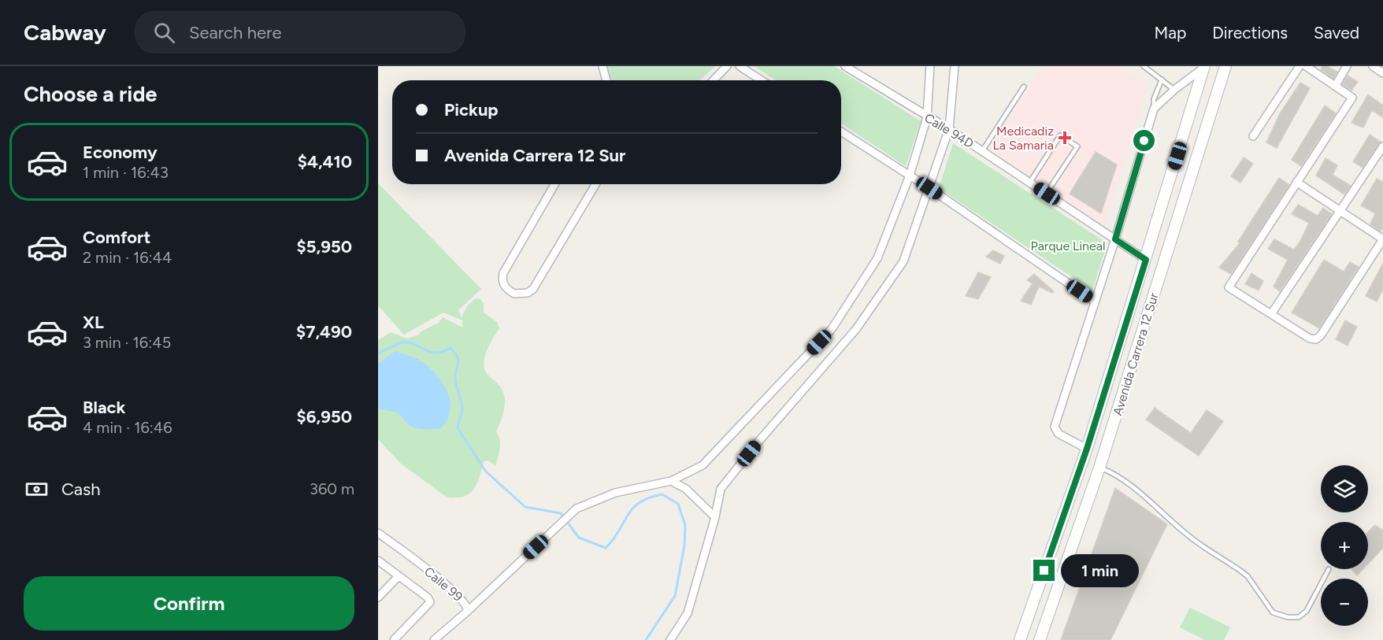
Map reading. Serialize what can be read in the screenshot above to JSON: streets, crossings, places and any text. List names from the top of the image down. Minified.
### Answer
{"streets":{"street":["Calle 94D","Avenida Carrera 12 Sur","Calle 99"]},"crossings":[["Calle 94D","Avenida Carrera 12 Sur"]],"parks":["Parque Lineal"],"places":{"health":["Medicadiz La Samaria"]},"page":{"header":"Cabway","search":"Search here","nav":["Map","Directions","Saved"],"heading":"Choose a ride","banner":["Pickup","Avenida Carrera 12 Sur"],"list":[{"name":"Economy","note":"1 min · 16:43","value":"$4,410"},{"name":"Comfort","note":"2 min · 16:44","value":"$5,950"},{"name":"XL","note":"3 min · 16:45","value":"$7,490"},{"name":"Black","note":"4 min · 16:46","value":"$6,950"}],"pay":["Cash","360 m"],"map_buttons":["+","−"],"bubble":"1 min","buttons":"Confirm"}}
